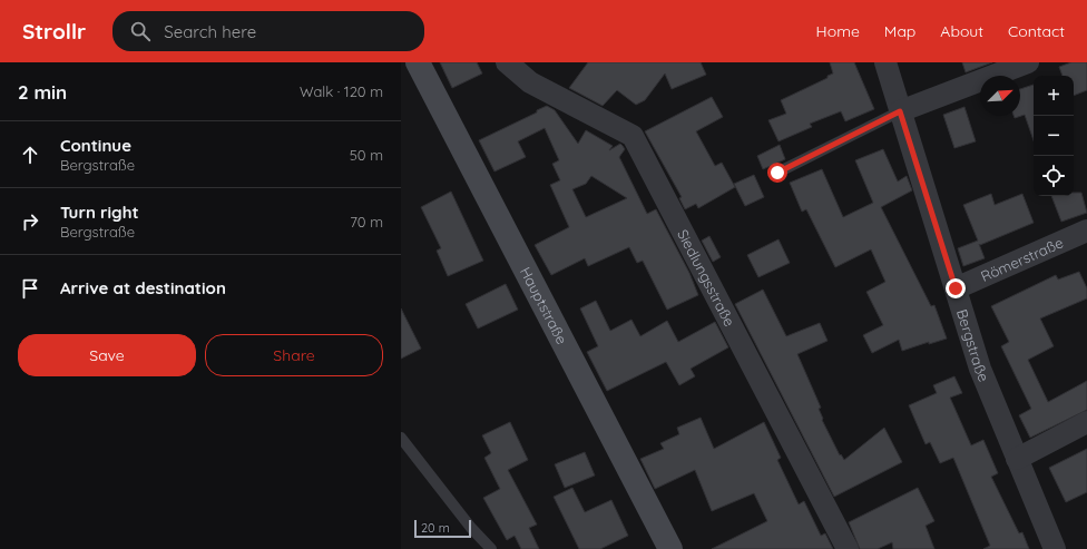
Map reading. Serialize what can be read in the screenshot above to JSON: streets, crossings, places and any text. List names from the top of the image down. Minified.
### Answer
{"streets":{"street":["Römerstraße","Siedlungsstraße","Hauptstraße","Bergstraße"]},"crossings":[["Römerstraße","Bergstraße"]],"scale_bar":"20 m","north":"top right","page":{"header":"Strollr","search":"Search here","nav":["Home","Map","About","Contact"],"heading":["2 min","Walk · 120 m"],"map_buttons":["+","−"],"list":[["Continue","Bergstraße","50 m"],["Turn right","Bergstraße","70 m"],"Arrive at destination"],"buttons":["Save","Share"],"scale":"20 m"}}
